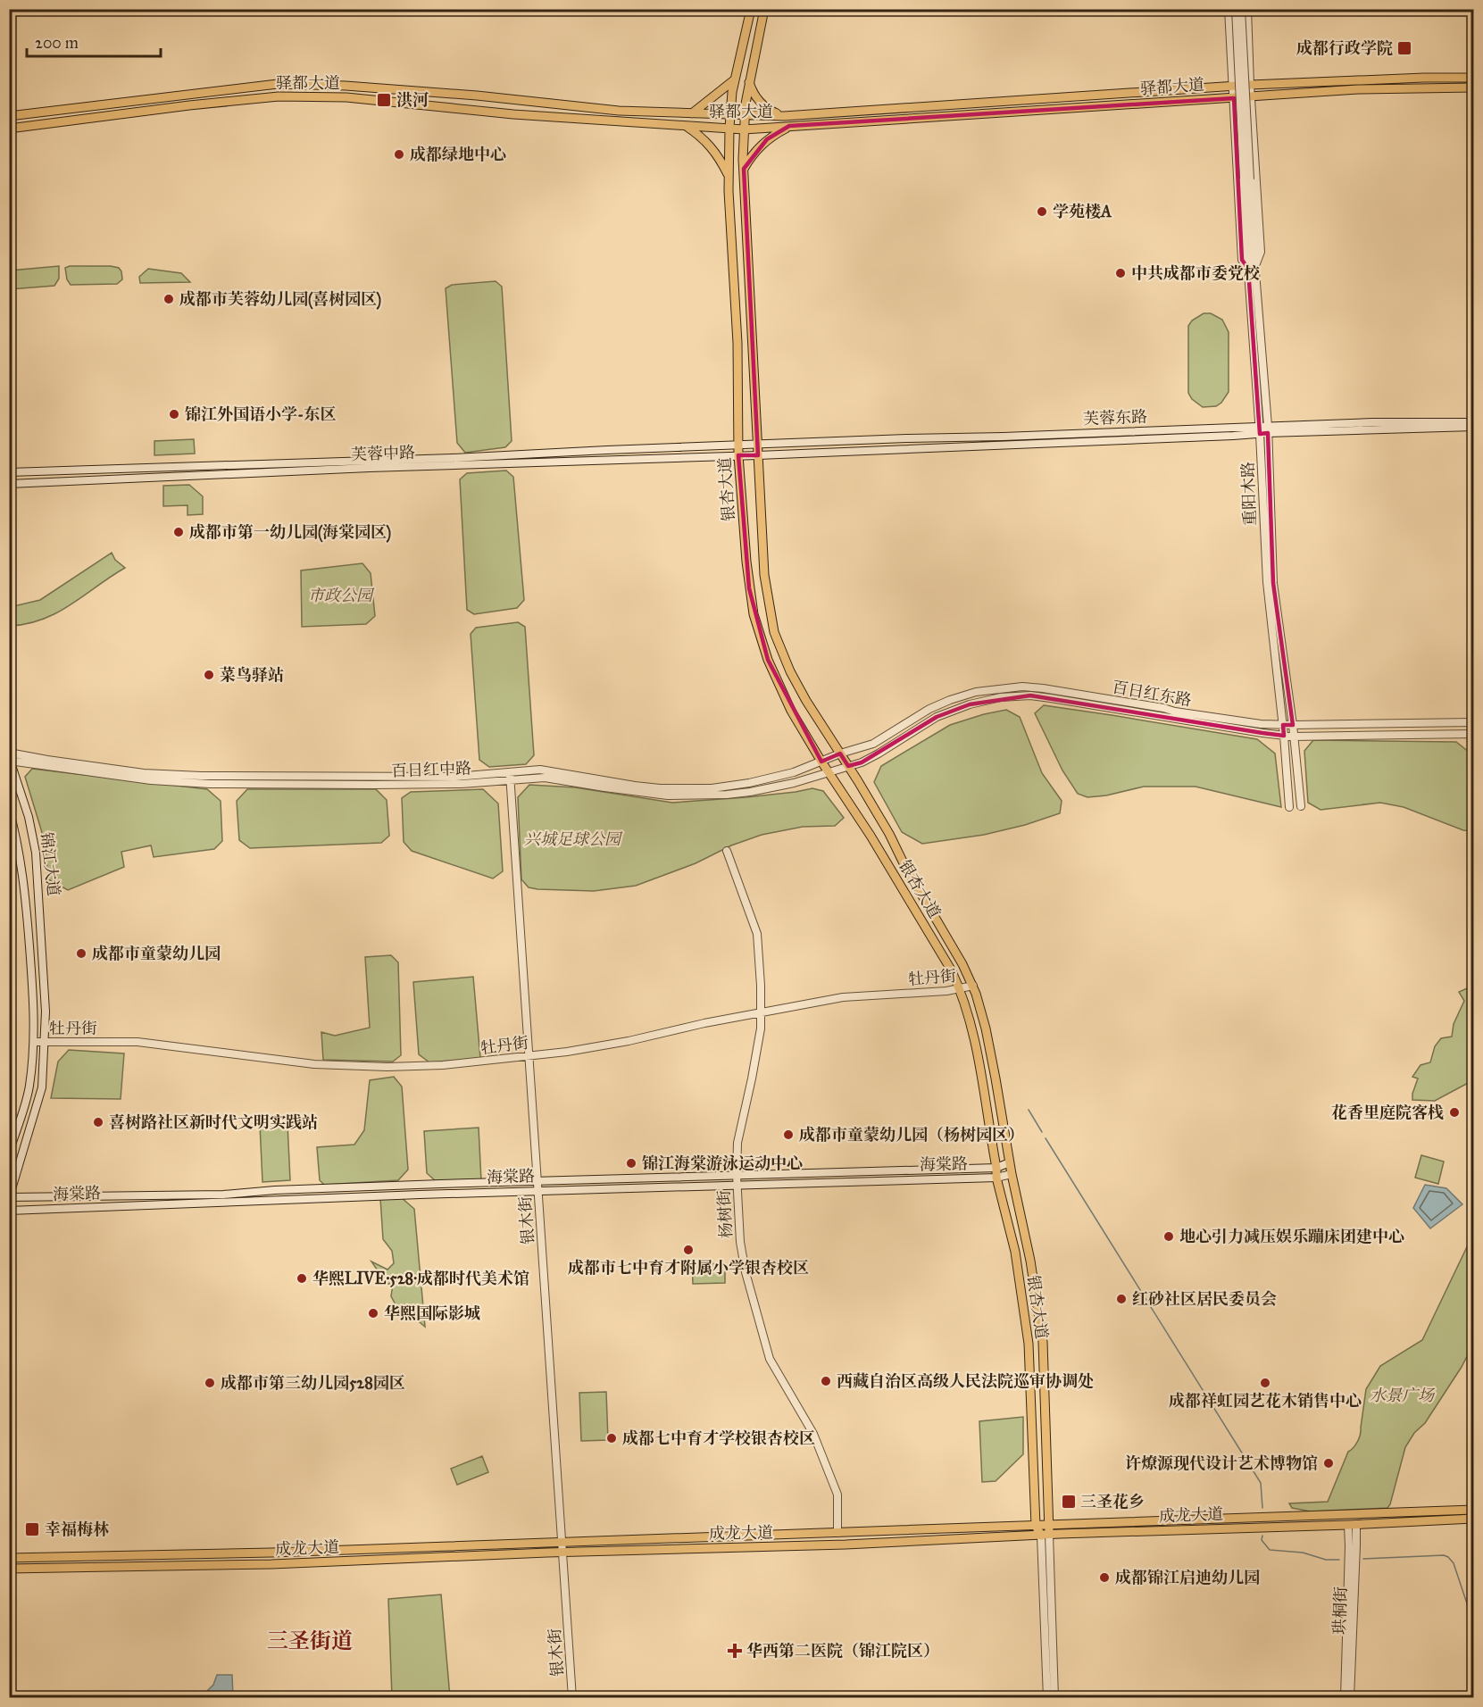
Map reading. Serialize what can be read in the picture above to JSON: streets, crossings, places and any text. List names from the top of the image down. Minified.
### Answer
{"streets":{"main road":["驿都大道","芙蓉东路","芙蓉中路","银杏大道","锦江大道","海棠路","成龙大道"],"street":["重阳木路","百日红东路","百日红中路","牡丹街","杨树街","银木街","珙桐街"]},"crossings":[["驿都大道","银杏大道"],["芙蓉东路","芙蓉中路"],["芙蓉东路","银杏大道"],["芙蓉东路","重阳木路"],["芙蓉中路","银杏大道"],["银杏大道","百日红东路"],["银杏大道","百日红中路"],["银杏大道","牡丹街"],["银杏大道","海棠路"],["银杏大道","成龙大道"],["重阳木路","百日红东路"],["百日红东路","百日红中路"],["百日红中路","锦江大道"],["百日红中路","银木街"],["锦江大道","牡丹街"],["锦江大道","海棠路"],["牡丹街","杨树街"],["牡丹街","银木街"],["海棠路","杨树街"],["海棠路","银木街"],["杨树街","成龙大道"],["银木街","成龙大道"],["成龙大道","珙桐街"]],"districts":["三圣街道"],"parks":["市政公园","兴城足球公园","水景广场"],"places":{"transit":["成都行政学院","洪河","三圣花乡","幸福梅林"],"other":["成都绿地中心","学苑楼A","中共成都市委党校","成都市芙蓉幼儿园(喜树园区)","锦江外国语小学-东区","成都市第一幼儿园(海棠园区)","菜鸟驿站","成都市童蒙幼儿园","花香里庭院客栈","喜树路社区新时代文明实践站","成都市童蒙幼儿园（杨树园区）","锦江海棠游泳运动中心","地心引力减压娱乐蹦床团建中心","成都市七中育才附属小学银杏校区","华熙LIVE·528·成都时代美术馆","红砂社区居民委员会","华熙国际影城","西藏自治区高级人民法院巡审协调处","成都市第三幼儿园528园区","成都祥虹园艺花木销售中心","成都七中育才学校银杏校区","许燎源现代设计艺术博物馆","成都锦江启迪幼儿园"],"health":["华西第二医院（锦江院区）"]},"scale_bar":"200 m"}
